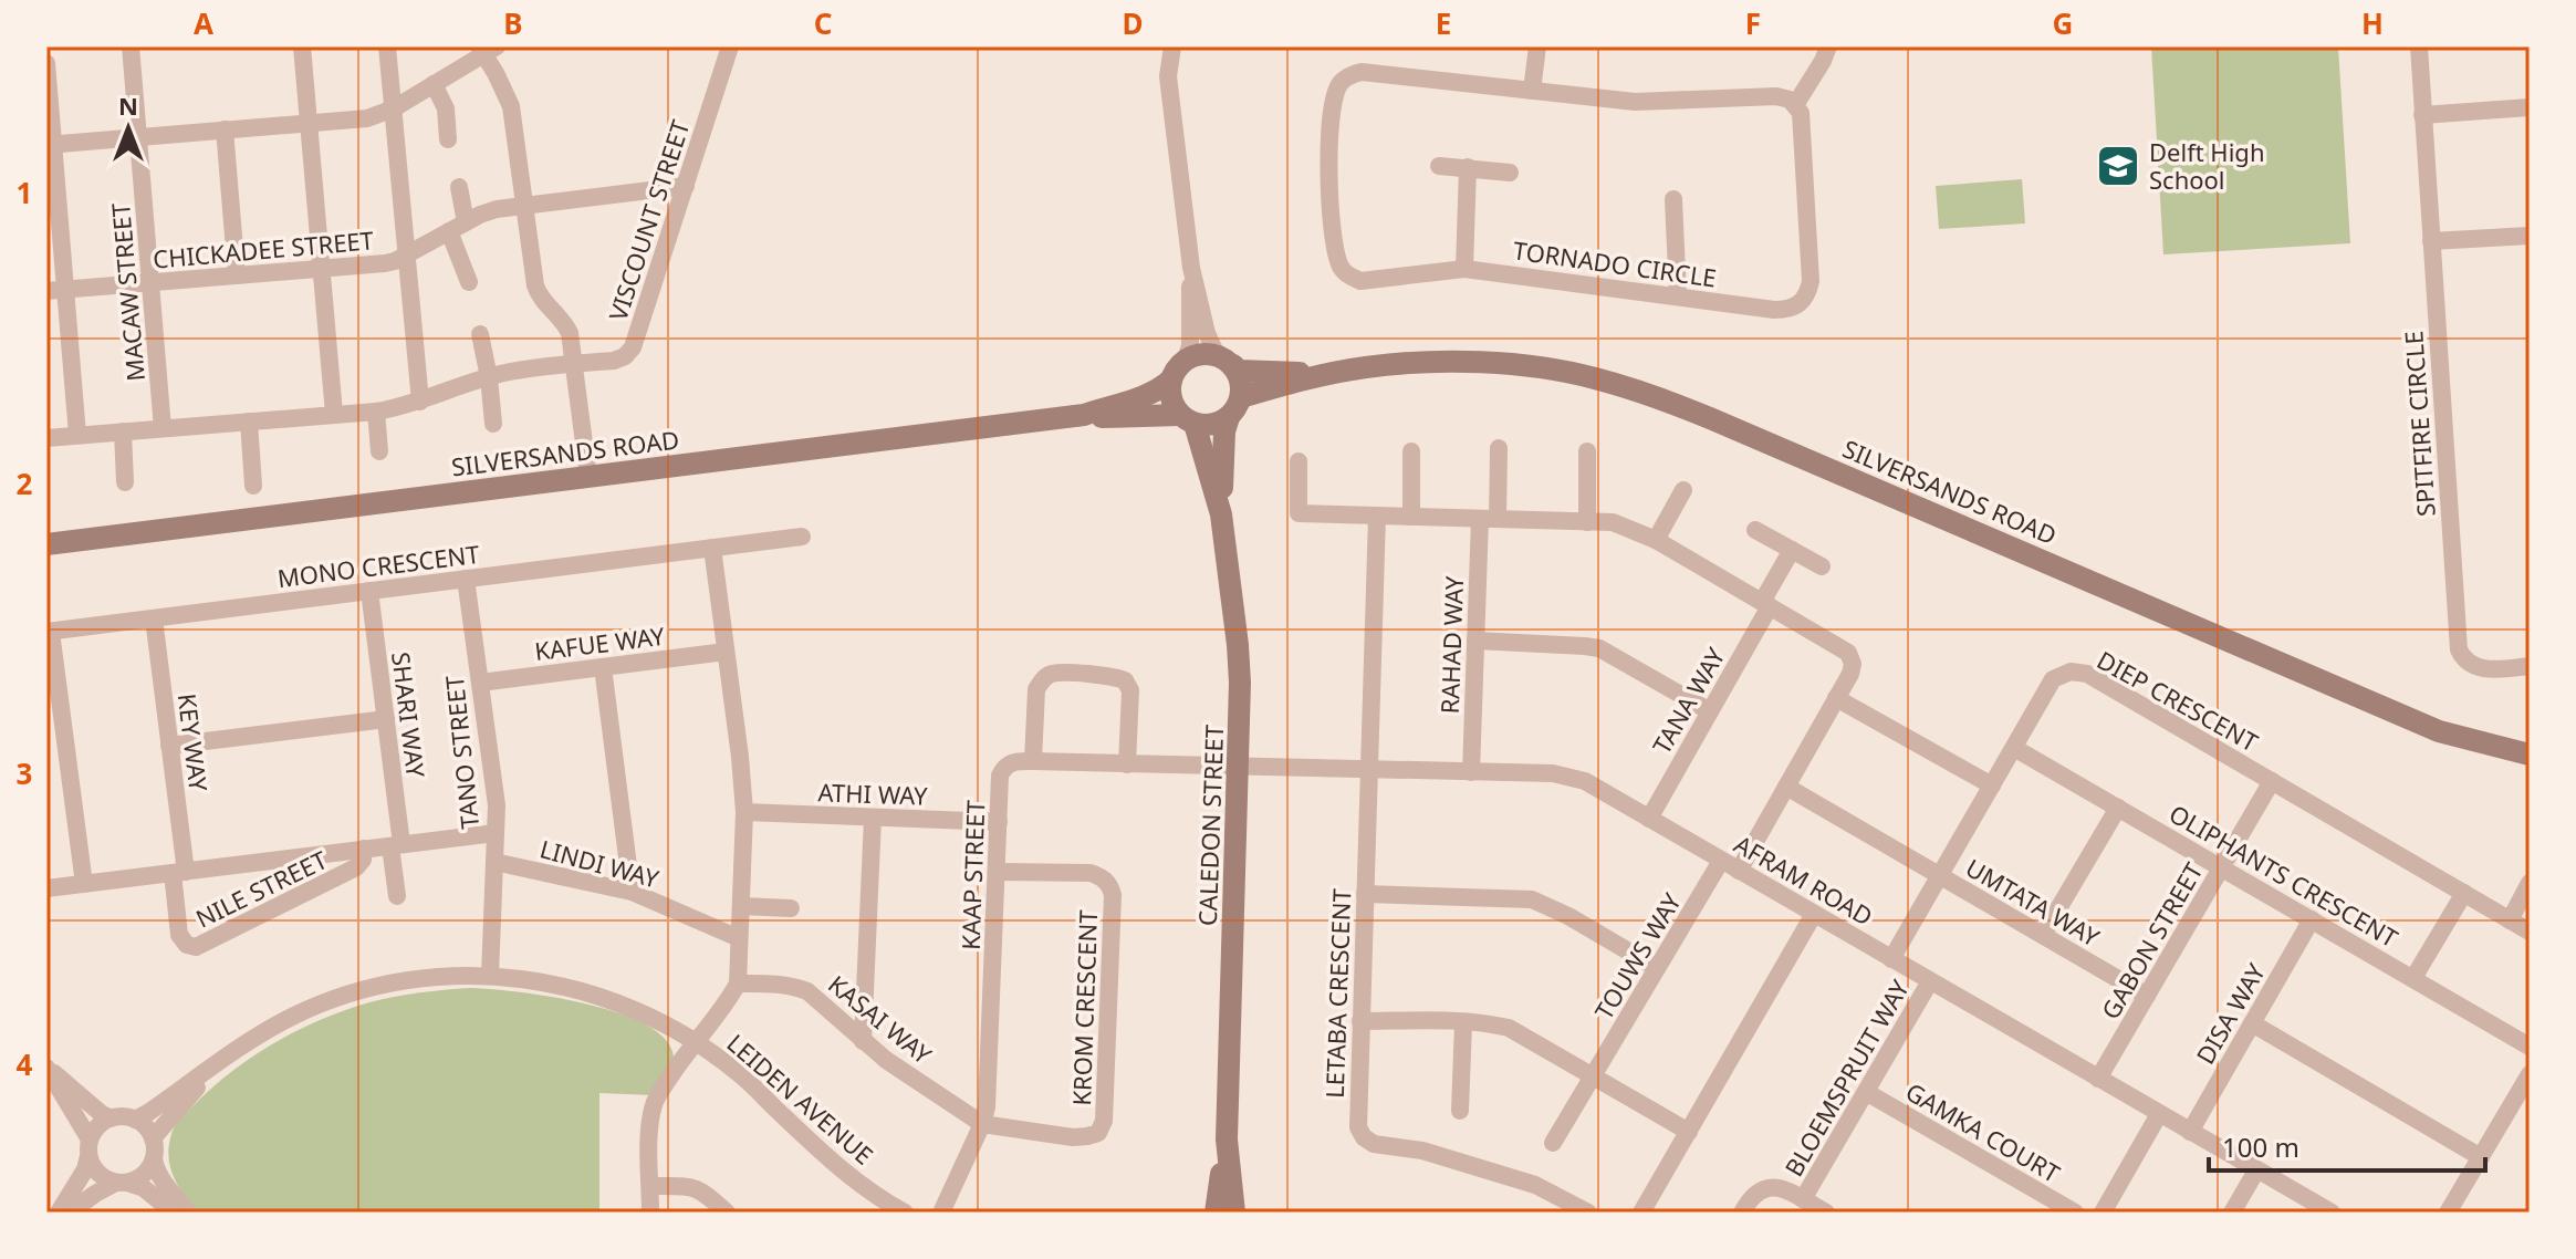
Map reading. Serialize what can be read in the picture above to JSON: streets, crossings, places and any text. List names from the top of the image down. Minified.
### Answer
{"streets":{"street":["VISCOUNT STREET","CHICKADEE STREET","TORNADO CIRCLE","MACAW STREET","SPITFIRE CIRCLE","SILVERSANDS ROAD","MONO CRESCENT","KAFUE WAY","RAHAD WAY","TANA WAY","DIEP CRESCENT","SHARI WAY","KEY WAY","TANO STREET","ATHI WAY","CALEDON STREET","LINDI WAY","KAAP STREET","OLIPHANTS CRESCENT","AFRAM ROAD","NILE STREET","UMTATA WAY","GABON STREET","TOUWS WAY","LETABA CRESCENT","KROM CRESCENT","DISA WAY","KASAI WAY","BLOEMSPRUIT WAY","LEIDEN AVENUE","GAMKA COURT"]},"crossings":[["VISCOUNT STREET","CHICKADEE STREET"],["VISCOUNT STREET","MACAW STREET"],["CHICKADEE STREET","MACAW STREET"],["SILVERSANDS ROAD","CALEDON STREET"],["MONO CRESCENT","SHARI WAY"],["MONO CRESCENT","KEY WAY"],["MONO CRESCENT","TANO STREET"],["MONO CRESCENT","NILE STREET"],["KAFUE WAY","TANO STREET"],["RAHAD WAY","AFRAM ROAD"],["TANA WAY","AFRAM ROAD"],["DIEP CRESCENT","OLIPHANTS CRESCENT"],["DIEP CRESCENT","AFRAM ROAD"],["DIEP CRESCENT","UMTATA WAY"],["DIEP CRESCENT","GABON STREET"],["SHARI WAY","NILE STREET"],["KEY WAY","NILE STREET"],["TANO STREET","LINDI WAY"],["TANO STREET","NILE STREET"],["TANO STREET","LEIDEN AVENUE"],["ATHI WAY","KAAP STREET"],["CALEDON STREET","AFRAM ROAD"],["KAAP STREET","KROM CRESCENT"],["KAAP STREET","KASAI WAY"],["OLIPHANTS CRESCENT","GABON STREET"],["OLIPHANTS CRESCENT","DISA WAY"],["AFRAM ROAD","GABON STREET"],["AFRAM ROAD","TOUWS WAY"],["AFRAM ROAD","LETABA CRESCENT"],["AFRAM ROAD","DISA WAY"],["AFRAM ROAD","BLOEMSPRUIT WAY"],["UMTATA WAY","GABON STREET"],["KROM CRESCENT","KASAI WAY"],["BLOEMSPRUIT WAY","GAMKA COURT"]],"places":{"school or university":["Delft High School"]},"scale_bar":"100 m","north":"top","grid":{"columns":["A","B","C","D","E","F","G","H"],"rows":["1","2","3","4"]}}
